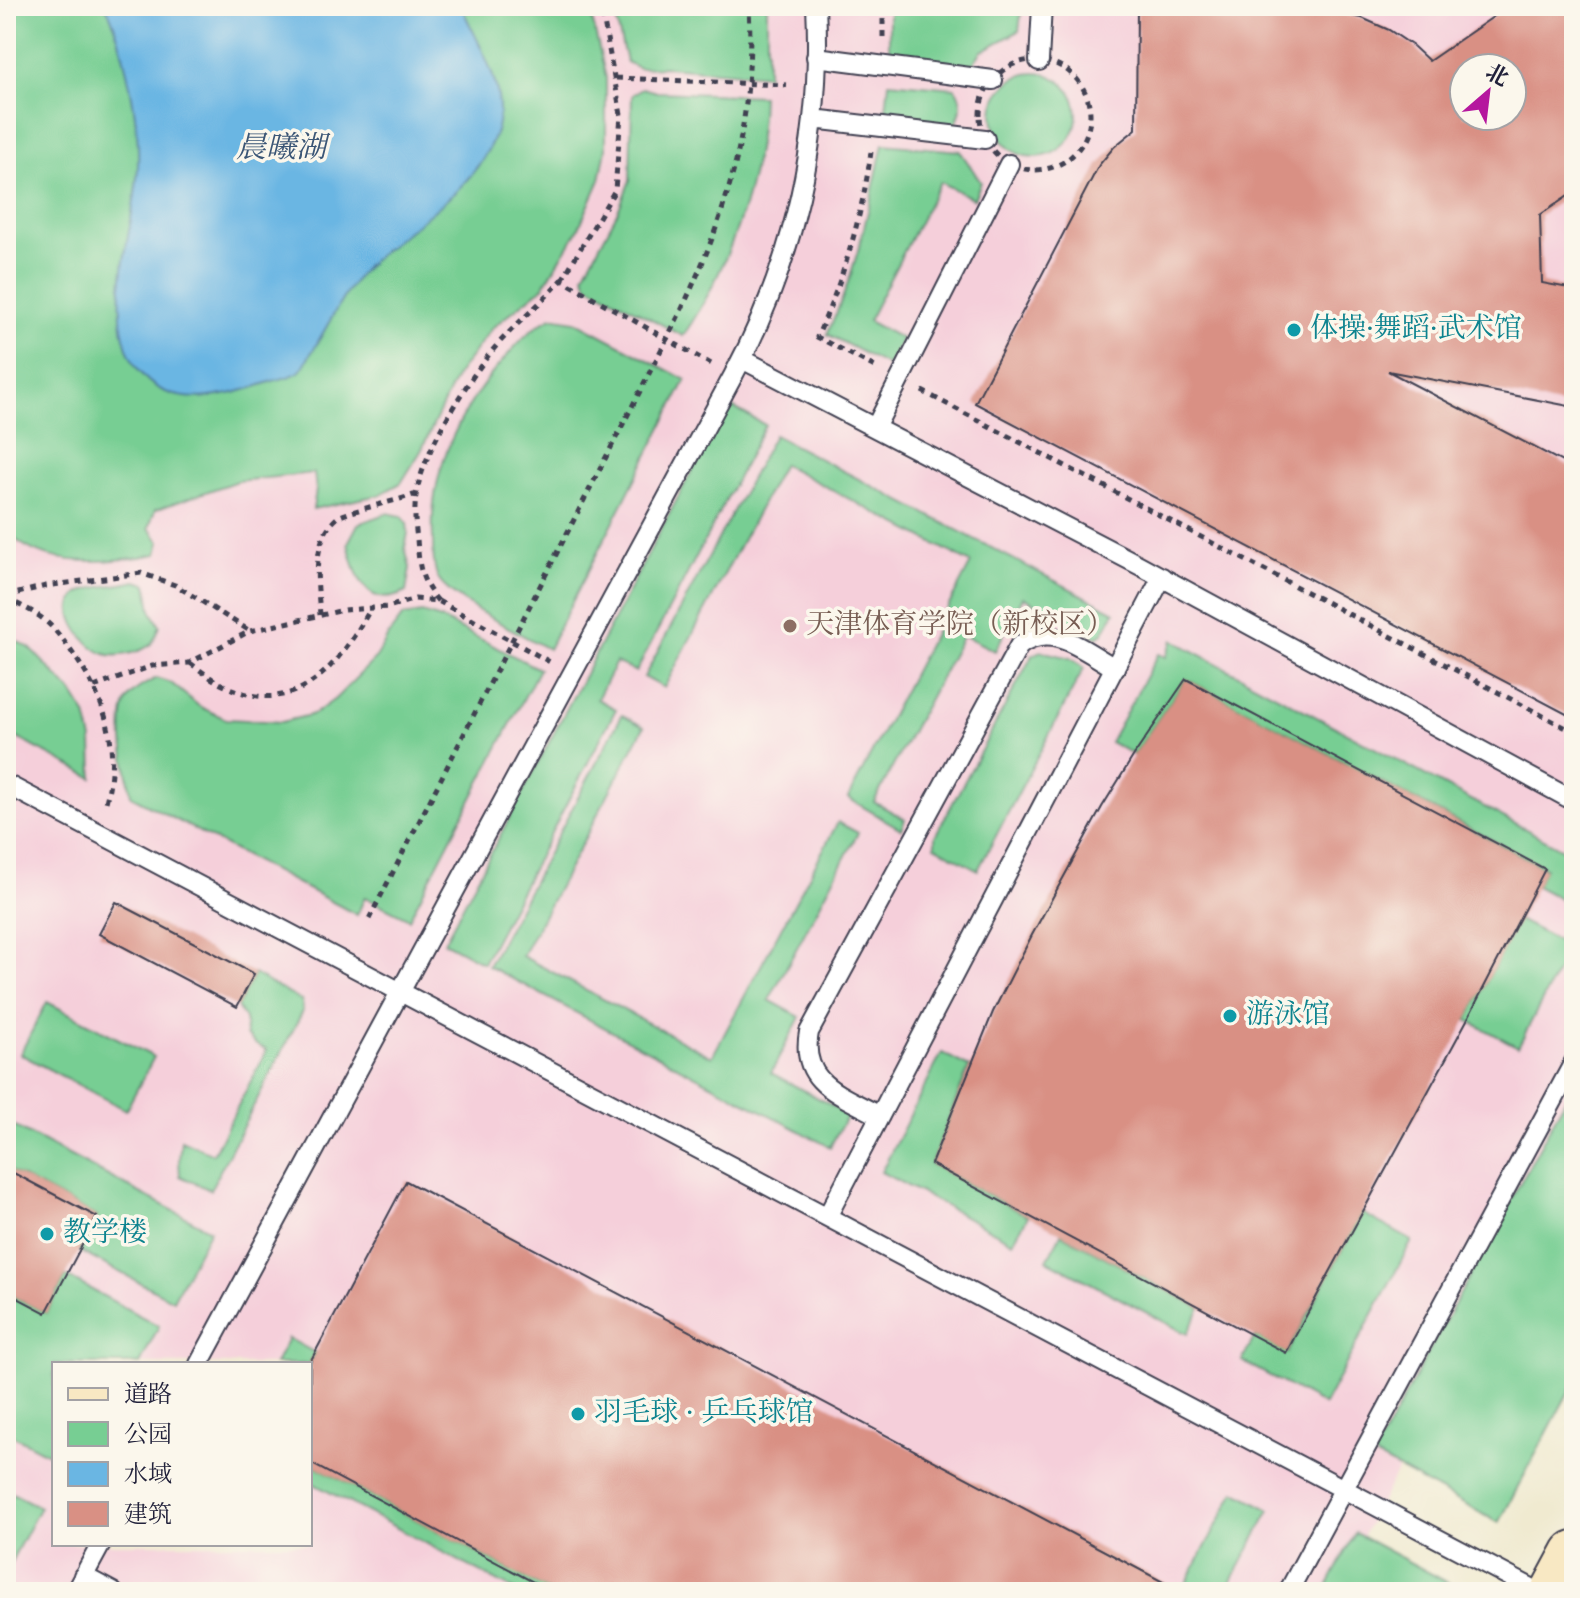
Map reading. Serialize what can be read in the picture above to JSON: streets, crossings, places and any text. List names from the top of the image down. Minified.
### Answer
{"water":["晨曦湖"],"places":["体操·舞蹈·武术馆","天津体育学院（新校区）","游泳馆","教学楼","羽毛球 · 乒乓球馆"],"legend":["道路","公园","水域","建筑"],"north":"top right"}
